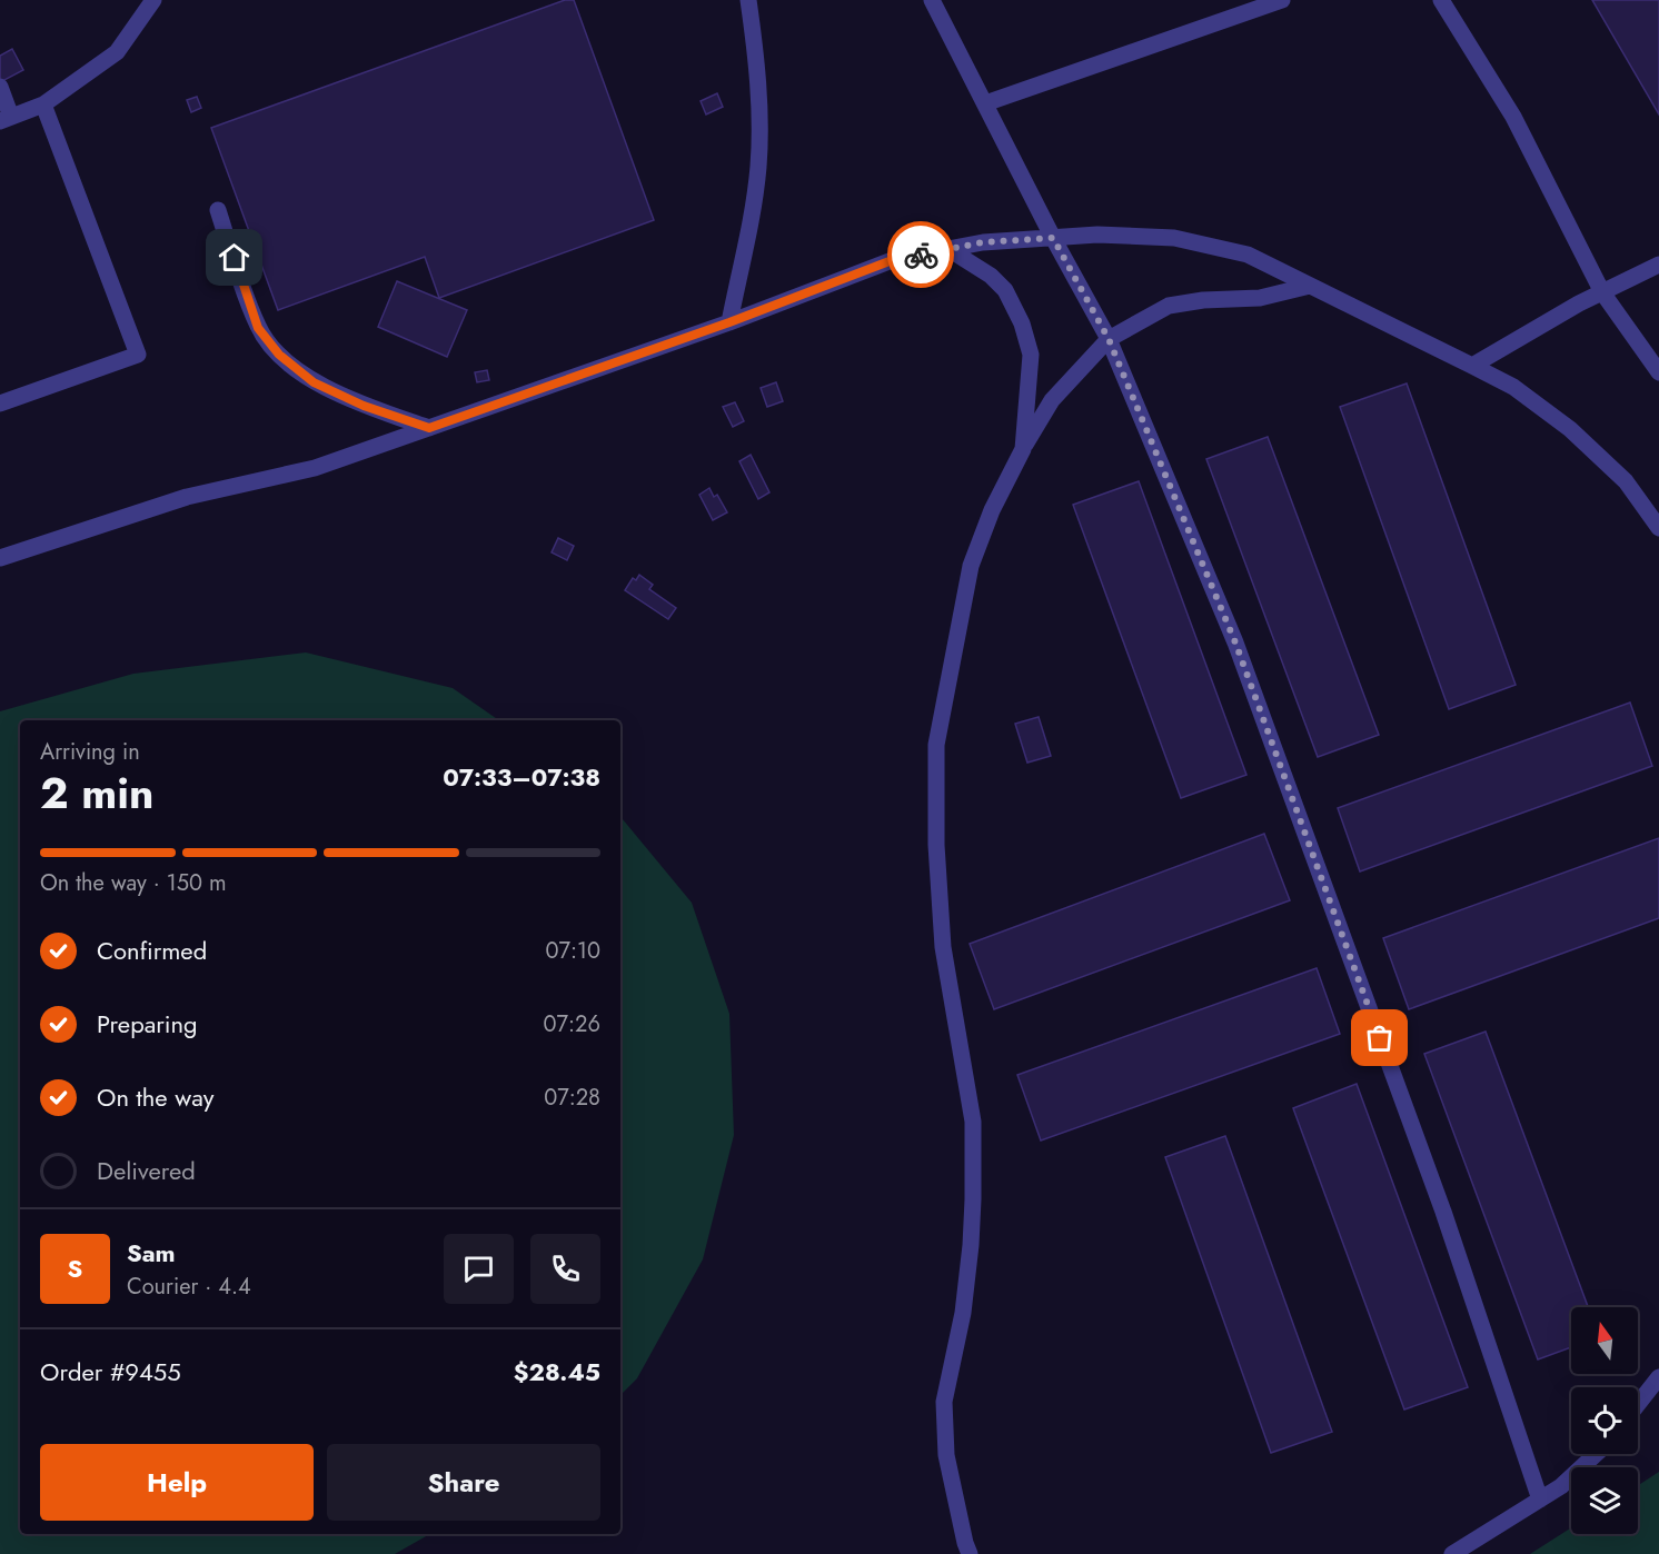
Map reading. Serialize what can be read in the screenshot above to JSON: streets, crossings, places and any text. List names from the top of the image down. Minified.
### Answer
{"north":"top","page":{"heading":["2 min","Arriving in","07:33–07:38"],"panel":["Sam","Courier · 4.4","Order #9455","$28.45"],"bar":"On the way · 150 m","list":[["Confirmed","07:10"],["Preparing","07:26"],["On the way","07:28"],"Delivered"],"round":"S","buttons":["Help","Share"]}}
